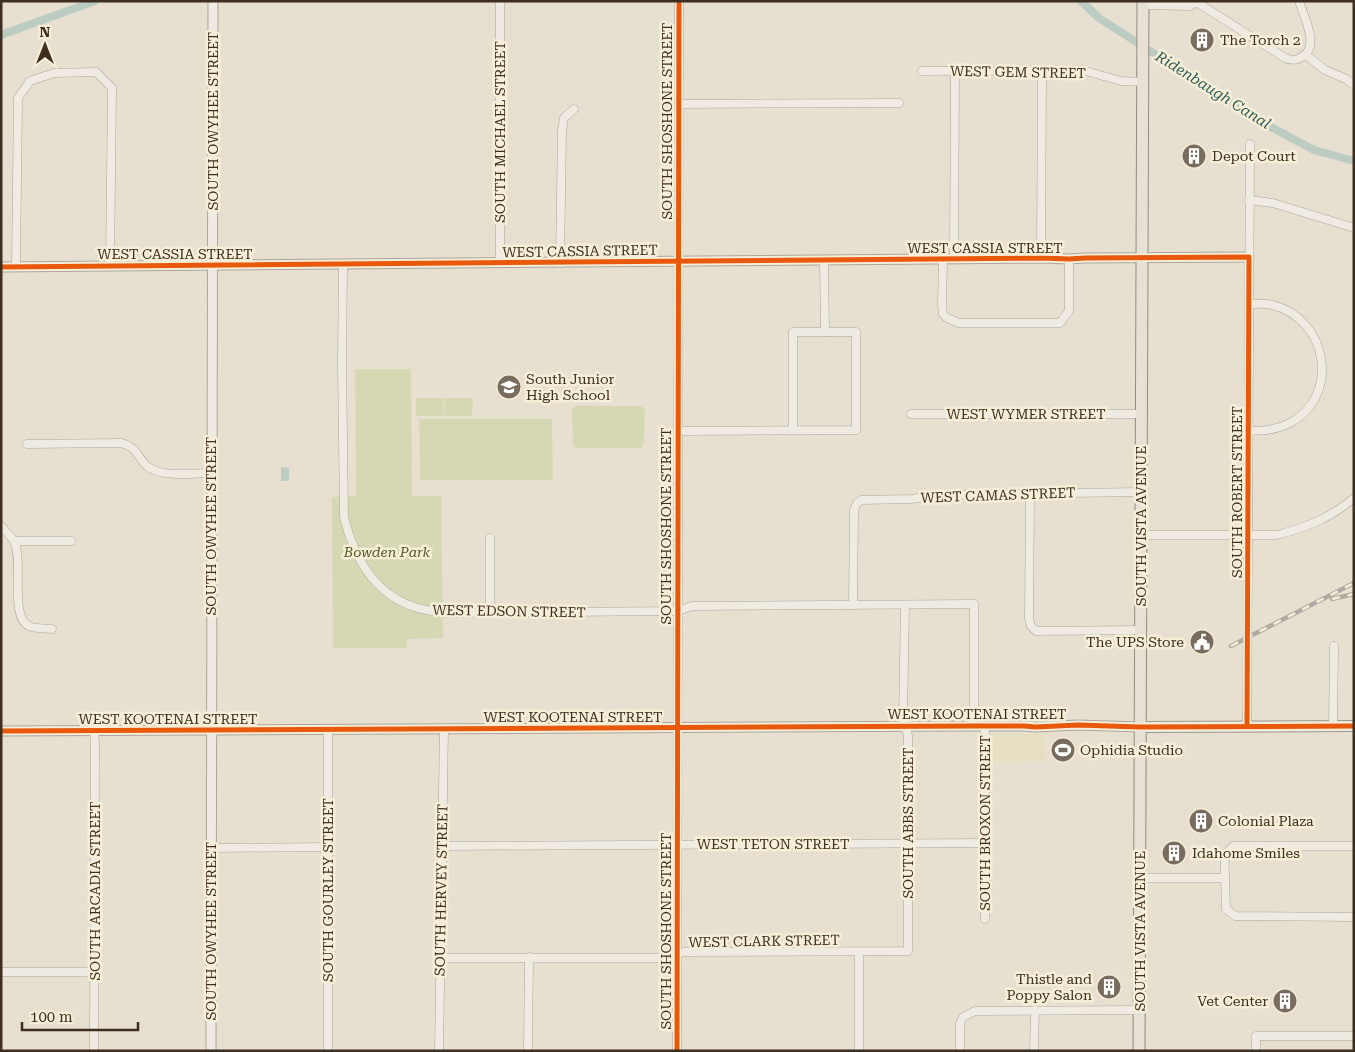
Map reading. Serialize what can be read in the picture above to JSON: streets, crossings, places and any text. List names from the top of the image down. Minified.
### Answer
{"streets":{"main road":["SOUTH VISTA AVENUE","WEST KOOTENAI STREET"],"street":["WEST GEM STREET","SOUTH OWYHEE STREET","SOUTH SHOSHONE STREET","SOUTH MICHAEL STREET","WEST CASSIA STREET","WEST WYMER STREET","SOUTH ROBERT STREET","WEST CAMAS STREET","WEST EDSON STREET","SOUTH ABBS STREET","SOUTH BROXON STREET","WEST TETON STREET","SOUTH GOURLEY STREET","SOUTH HERVEY STREET","SOUTH ARCADIA STREET","WEST CLARK STREET"]},"crossings":[["WEST GEM STREET","SOUTH VISTA AVENUE"],["SOUTH OWYHEE STREET","WEST CASSIA STREET"],["SOUTH OWYHEE STREET","WEST KOOTENAI STREET"],["SOUTH SHOSHONE STREET","WEST CASSIA STREET"],["SOUTH SHOSHONE STREET","WEST EDSON STREET"],["SOUTH SHOSHONE STREET","WEST KOOTENAI STREET"],["SOUTH SHOSHONE STREET","WEST TETON STREET"],["SOUTH SHOSHONE STREET","WEST CLARK STREET"],["SOUTH MICHAEL STREET","WEST CASSIA STREET"],["WEST CASSIA STREET","SOUTH ROBERT STREET"],["WEST CASSIA STREET","SOUTH VISTA AVENUE"],["WEST CASSIA STREET","WEST EDSON STREET"],["WEST WYMER STREET","SOUTH VISTA AVENUE"],["SOUTH ROBERT STREET","WEST KOOTENAI STREET"],["WEST CAMAS STREET","SOUTH VISTA AVENUE"],["WEST CAMAS STREET","WEST EDSON STREET"],["SOUTH VISTA AVENUE","WEST KOOTENAI STREET"],["WEST EDSON STREET","SOUTH ABBS STREET"],["WEST EDSON STREET","SOUTH BROXON STREET"],["WEST KOOTENAI STREET","SOUTH ABBS STREET"],["WEST KOOTENAI STREET","SOUTH BROXON STREET"],["WEST KOOTENAI STREET","SOUTH GOURLEY STREET"],["WEST KOOTENAI STREET","SOUTH HERVEY STREET"],["WEST KOOTENAI STREET","SOUTH ARCADIA STREET"],["SOUTH ABBS STREET","WEST TETON STREET"],["SOUTH ABBS STREET","WEST CLARK STREET"],["SOUTH BROXON STREET","WEST TETON STREET"],["WEST TETON STREET","SOUTH HERVEY STREET"],["SOUTH HERVEY STREET","WEST CLARK STREET"]],"water":["Ridenbaugh Canal"],"parks":["Bowden Park"],"places":{"building":["The Torch 2","Depot Court","Colonial Plaza","Idahome Smiles","Thistle and Poppy Salon","Vet Center"],"school or university":["South Junior High School"],"public building":["The UPS Store"],"sports":["Ophidia Studio"]},"scale_bar":"100 m","north":"top"}
